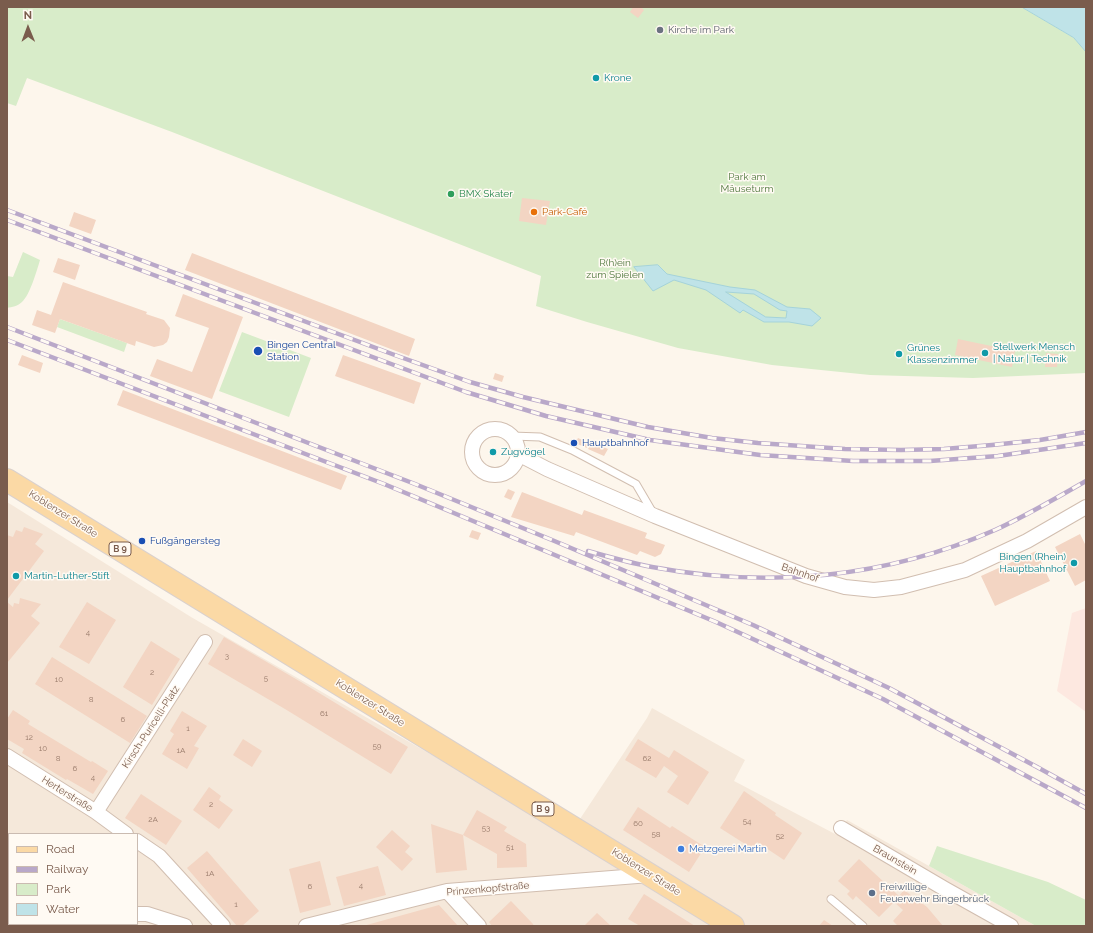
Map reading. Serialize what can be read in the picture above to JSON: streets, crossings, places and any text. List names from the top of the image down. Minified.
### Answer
{"streets":{"main road":["Koblenzer Straße","B 9"],"street":["Bahnhof","Kirsch-Puricelli-Platz","Herterstraße","Braunstein","Prinzenkopfstraße"]},"crossings":[["Koblenzer Straße","Prinzenkopfstraße"],["Kirsch-Puricelli-Platz","Herterstraße"]],"parks":["Park am Mäuseturm","R(h)ein zum Spielen"],"places":["Kirche im Park","Krone","BMX Skater","Park-Café","Bingen Central Station","Stellwerk Mensch | Natur | Technik","Grünes Klassenzimmer","Hauptbahnhof","Zugvögel","Fußgängersteg","Bingen (Rhein) Hauptbahnhof","Martin-Luther-Stift","Metzgerei Martin","Freiwillige Feuerwehr Bingerbrück"],"house_numbers":["4","3","2","5","10","8","61","6","1","12","59","10","1A","8","62","6","4","2","2A","54","60","53","58","52","51","1A","4","6","1"],"legend":["Road","Railway","Park","Water"],"north":"top"}
